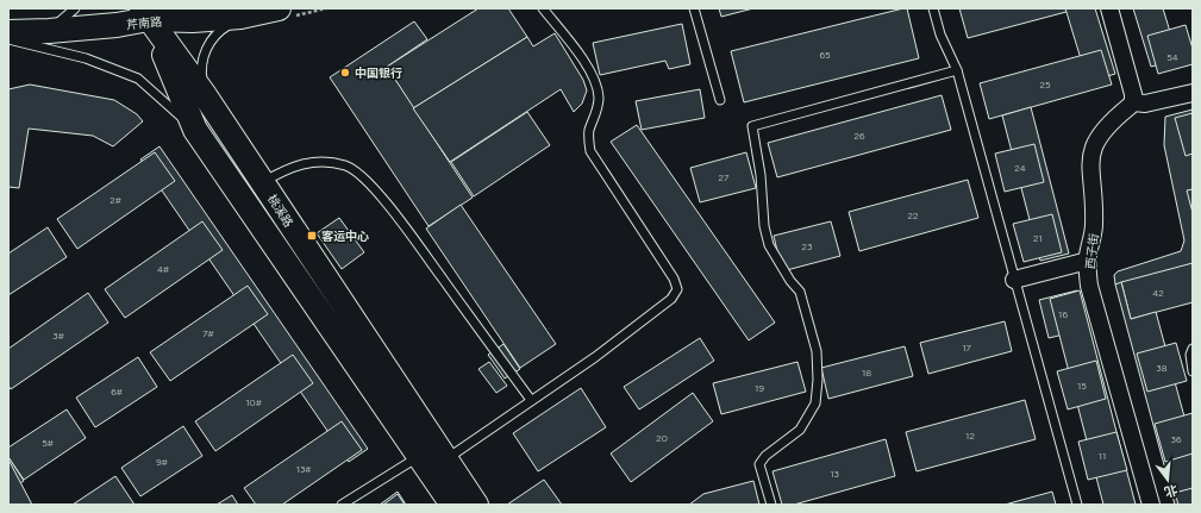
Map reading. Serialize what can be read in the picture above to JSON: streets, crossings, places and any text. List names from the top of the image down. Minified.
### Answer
{"streets":{"street":["芹南路","桃溪路","西子街"]},"crossings":[["芹南路","桃溪路"]],"places":{"other":["中国银行"],"transit":["客运中心"]},"house_numbers":["65","54","25","26","24","27","2#","22","21","23","4#","42","16","7#","3#","17","38","18","15","19","6#","10#","12","20","36","5#","11","9#","13#","13"],"north":"bottom"}
